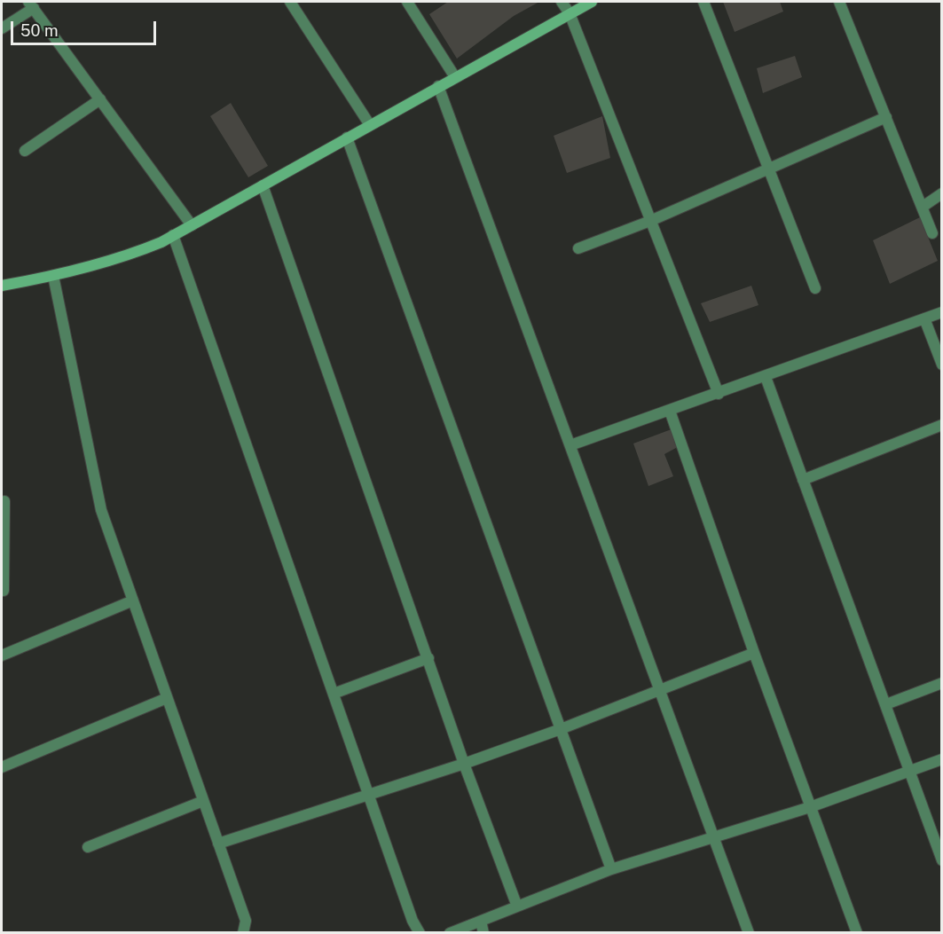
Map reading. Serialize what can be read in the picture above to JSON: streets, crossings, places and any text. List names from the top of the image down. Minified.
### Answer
{"scale_bar":"50 m"}
